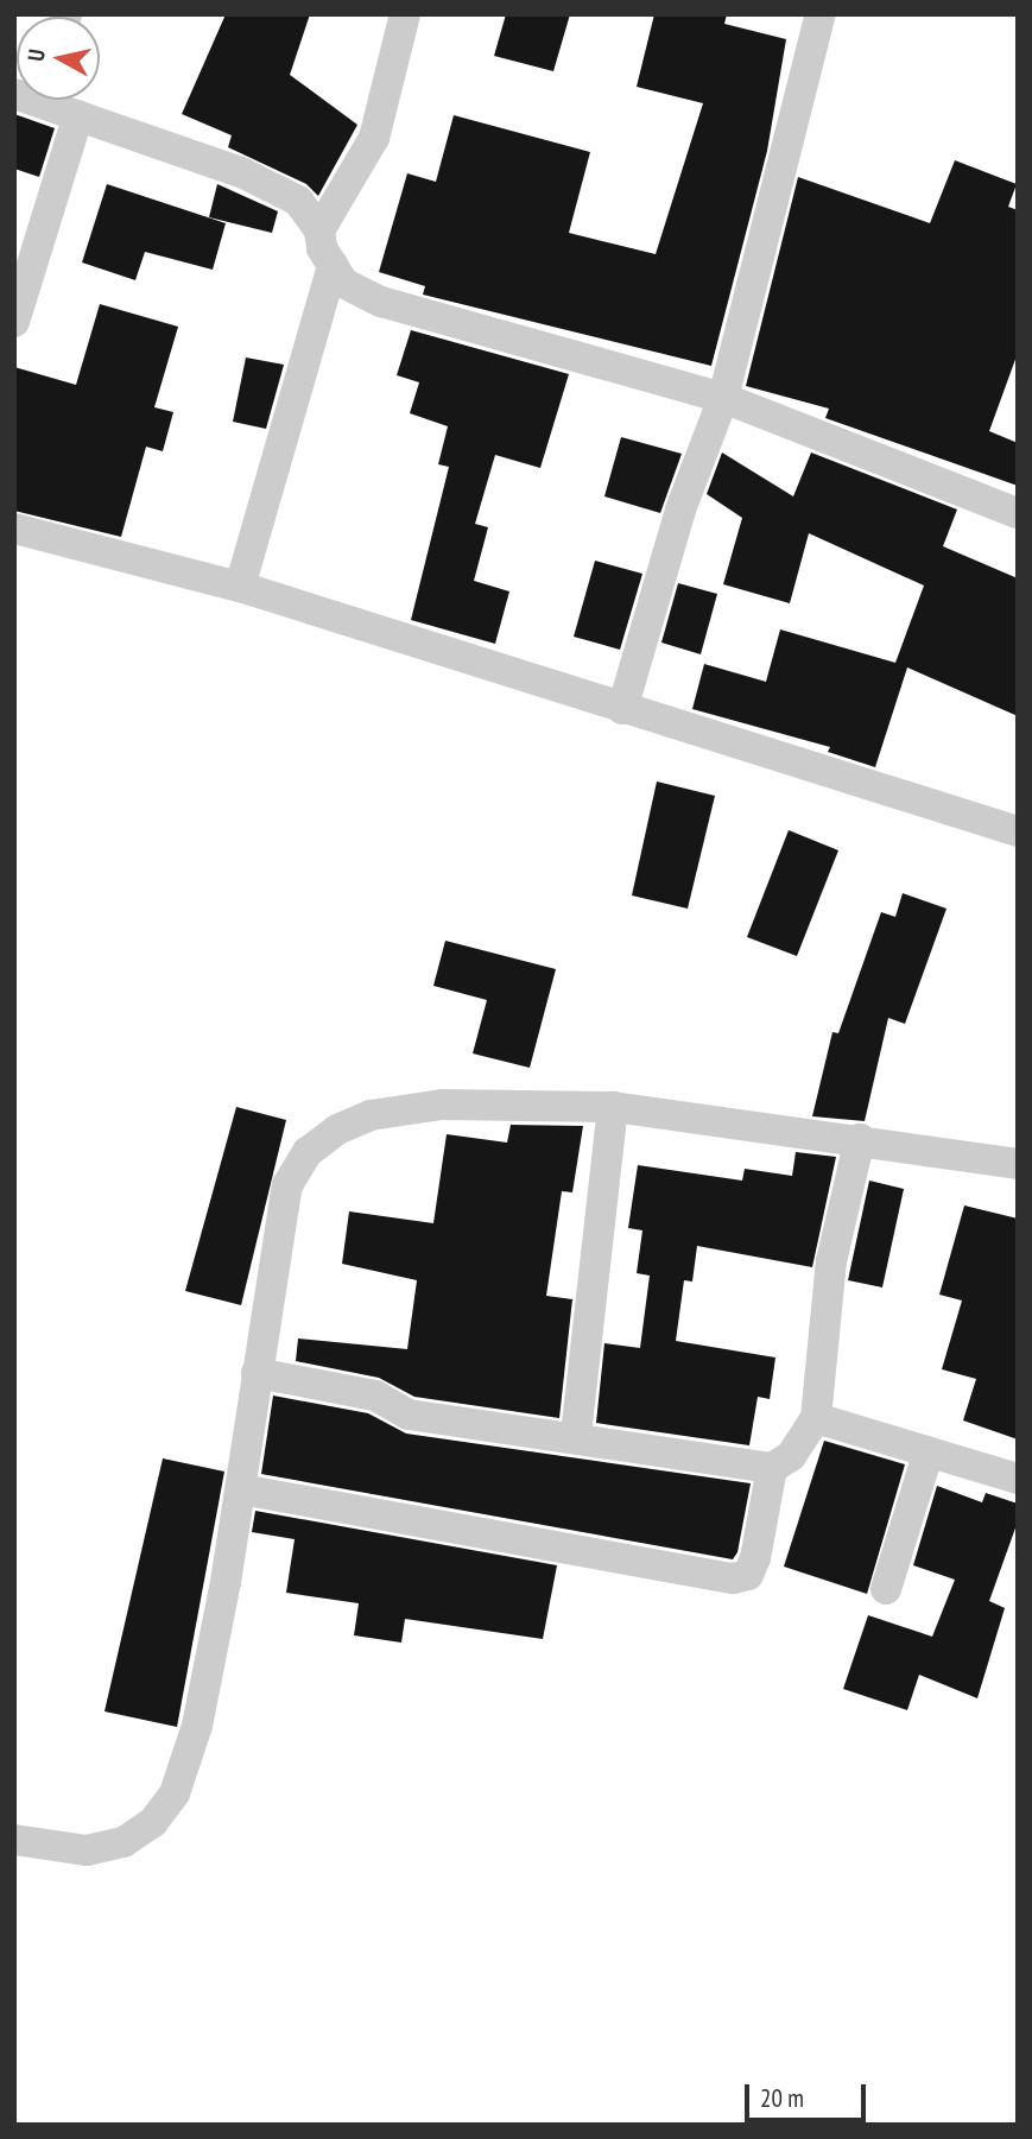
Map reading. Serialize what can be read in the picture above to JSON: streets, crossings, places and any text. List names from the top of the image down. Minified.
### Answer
{"scale_bar":"20 m","north":"left"}
